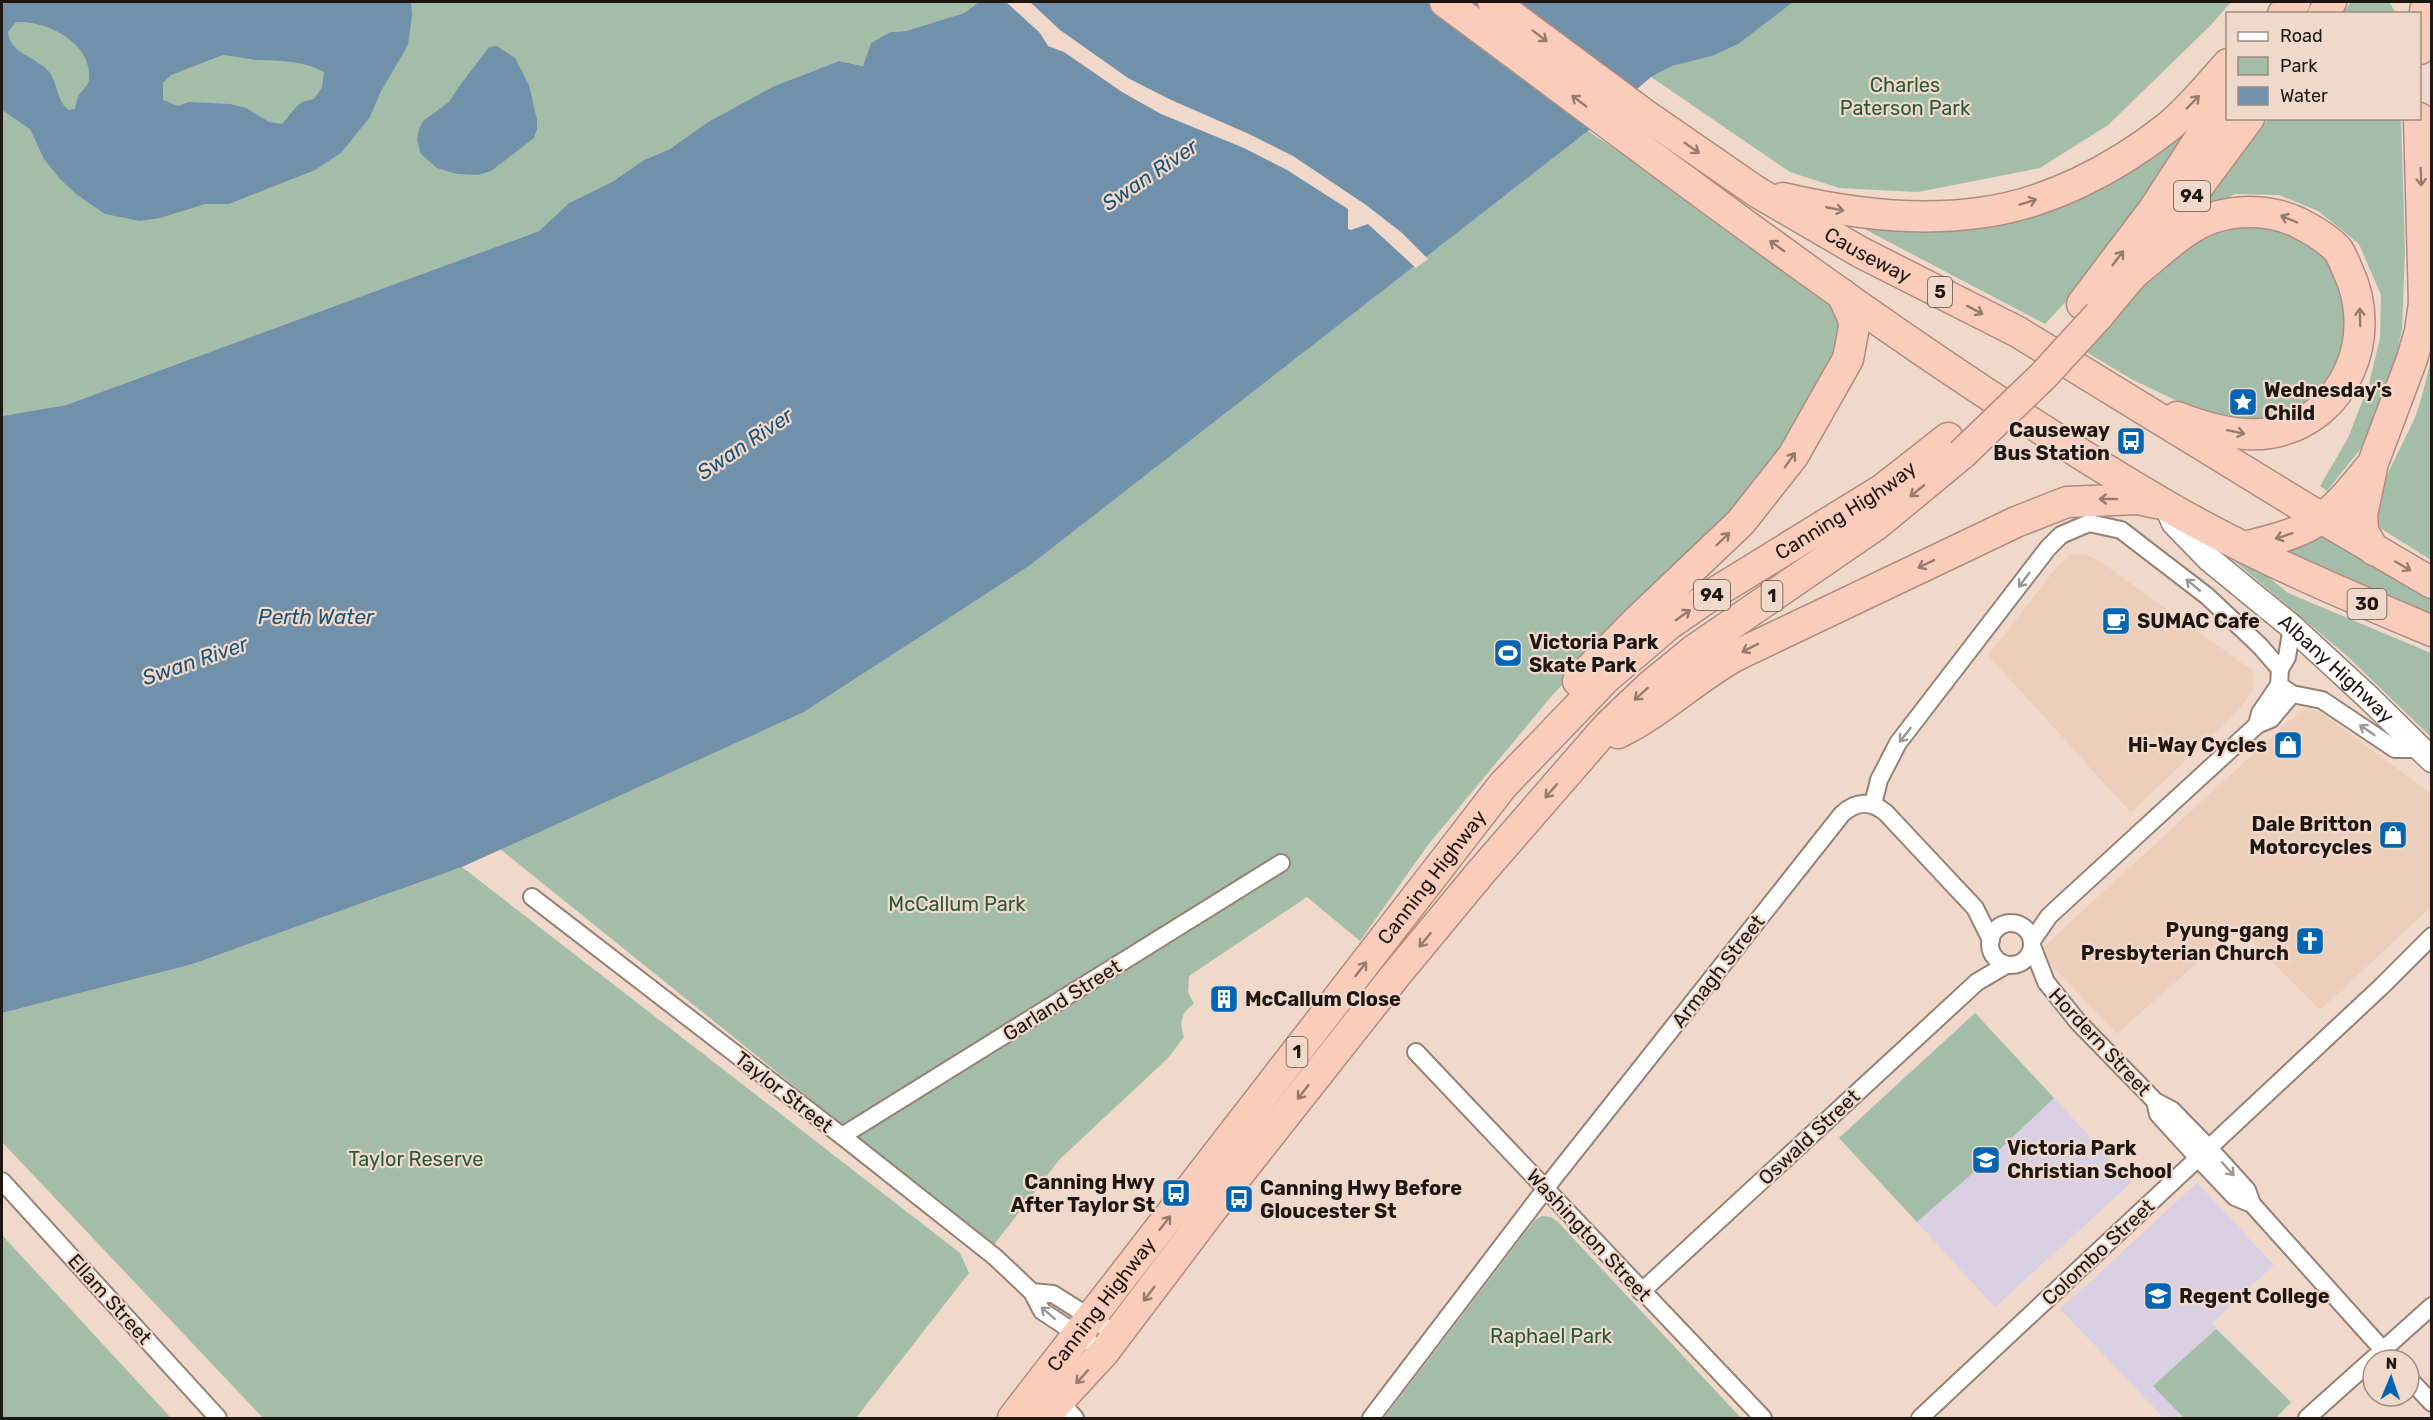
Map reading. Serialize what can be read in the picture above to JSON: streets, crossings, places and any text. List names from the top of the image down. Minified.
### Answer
{"streets":{"highway":["94","Causeway","5","Canning Highway","1","30"],"main road":["Albany Highway"],"street":["Armagh Street","Garland Street","Hordern Street","Taylor Street","Oswald Street","Washington Street","Colombo Street","Ellam Street"]},"crossings":[["94","Canning Highway"],["Causeway","30"],["Causeway","Albany Highway"],["Canning Highway","Taylor Street"],["Armagh Street","Washington Street"],["Garland Street","Taylor Street"],["Hordern Street","Oswald Street"],["Hordern Street","Colombo Street"],["Oswald Street","Washington Street"]],"water":["Swan River","Perth Water"],"parks":["Charles Paterson Park","McCallum Park","Taylor Reserve","Raphael Park"],"places":{"place":["Wednesday's Child"],"bus stop":["Causeway Bus Station","Canning Hwy After Taylor St","Canning Hwy Before Gloucester St"],"cafe":["SUMAC Cafe"],"sports":["Victoria Park Skate Park"],"shop":["Hi-Way Cycles","Dale Britton Motorcycles"],"church":["Pyung-gang Presbyterian Church"],"building":["McCallum Close"],"school or university":["Victoria Park Christian School","Regent College"]},"legend":["Road","Park","Water"],"north":"top"}
